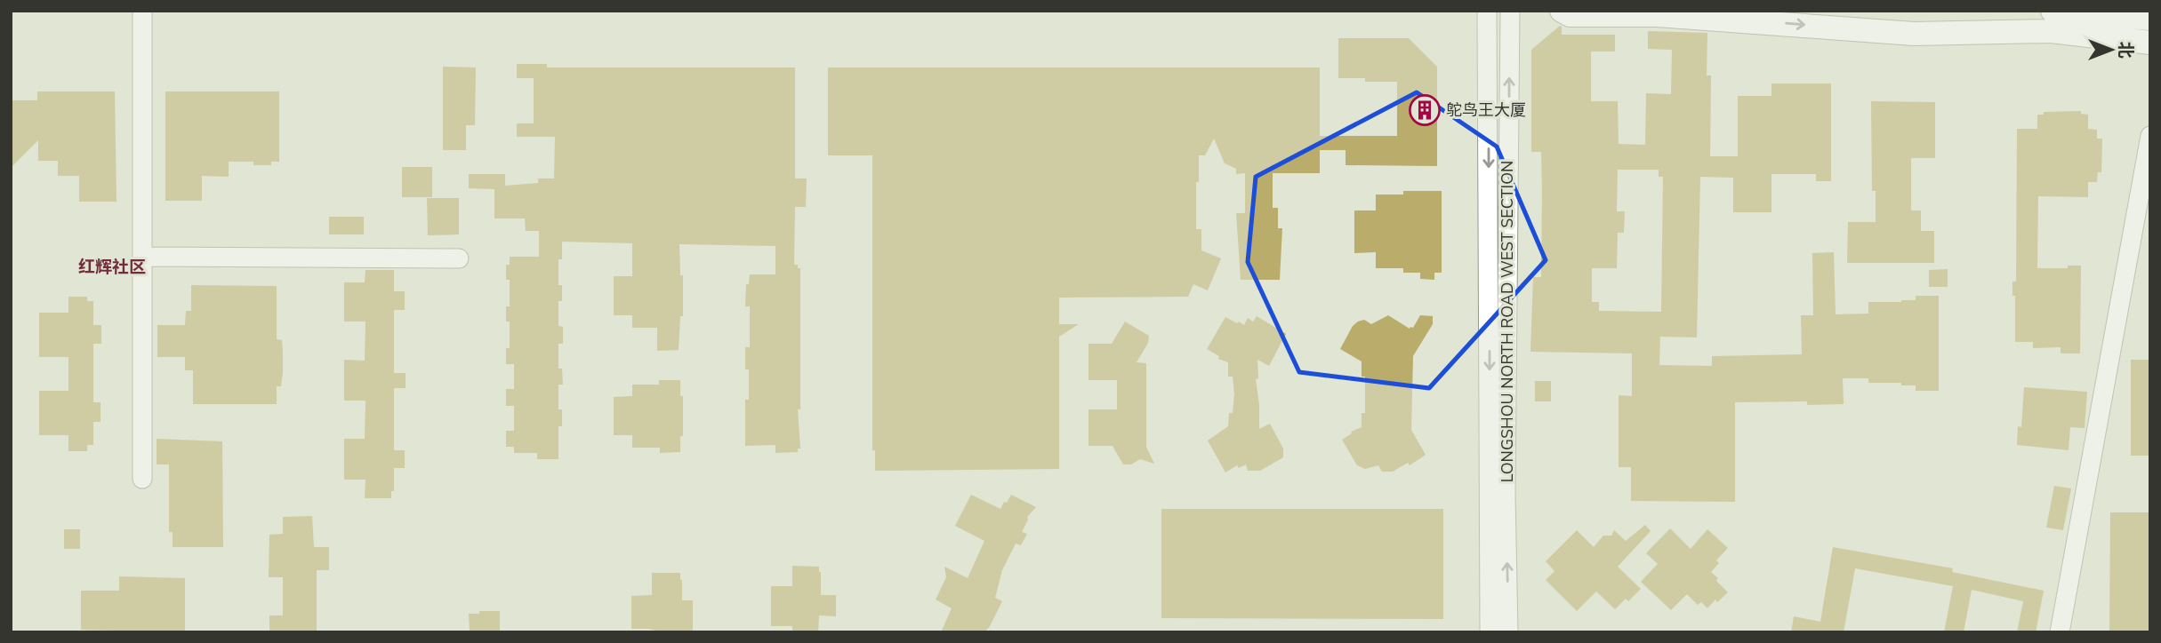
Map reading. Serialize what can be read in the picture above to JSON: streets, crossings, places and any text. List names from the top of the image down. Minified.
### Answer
{"streets":{"street":["LONGSHOU NORTH ROAD WEST SECTION"]},"districts":["红辉社区"],"places":{"building":["鸵鸟王大厦"]},"north":"right"}
